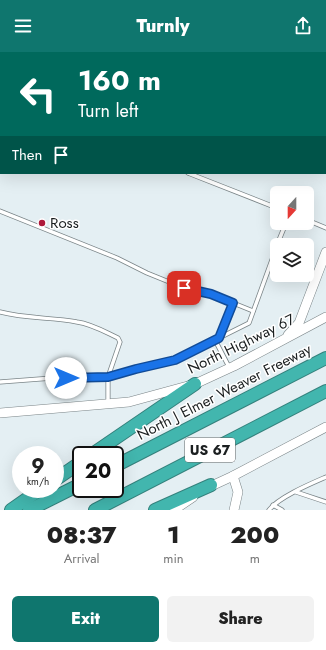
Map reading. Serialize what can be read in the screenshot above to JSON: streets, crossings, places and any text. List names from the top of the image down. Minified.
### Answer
{"streets":{"highway":["North J Elmer Weaver Freeway","US 67"],"main road":["North Highway 67"]},"places":["Ross"],"north":"bottom","page":{"header":"Turnly","turn":["160 m","Turn left"],"then":"Then","speed":"9 km/h","limit":"20","eta":["08:37","Arrival","1","min","200","m"],"buttons":["Exit","Share"]}}
